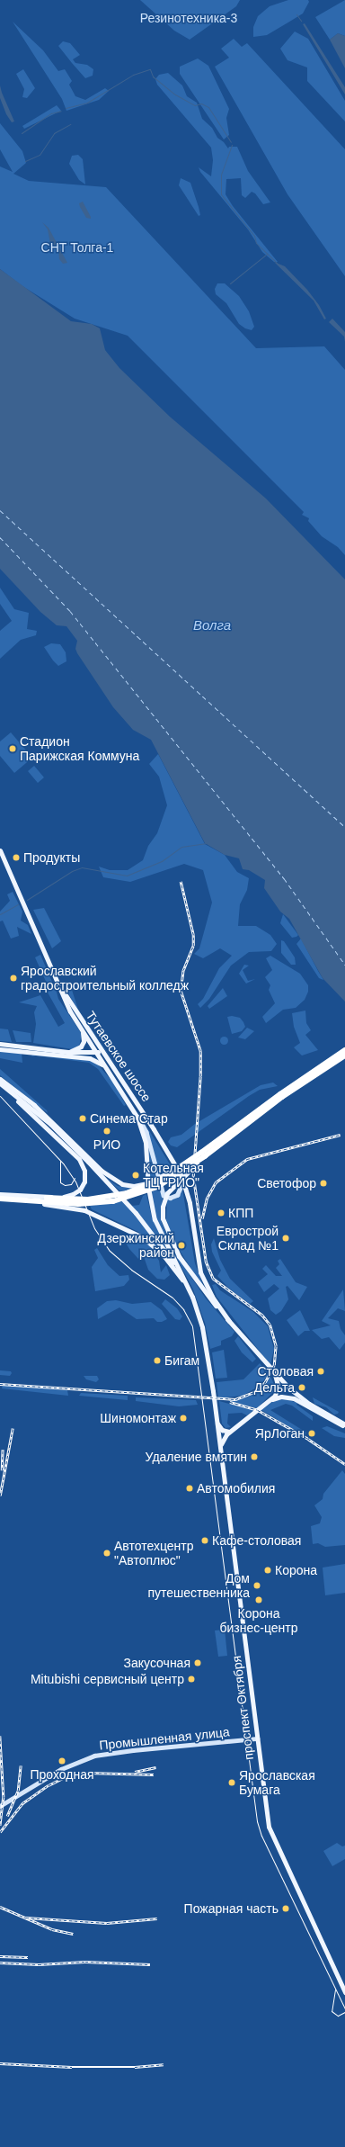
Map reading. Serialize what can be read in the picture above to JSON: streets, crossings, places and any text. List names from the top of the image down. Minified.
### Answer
{"streets":{"main road":["Тутаевское шоссе","проспект Октября"],"street":["Промышленная улица"]},"crossings":[["Тутаевское шоссе","проспект Октября"],["проспект Октября","Промышленная улица"]],"water":["Волга"],"parks":["Резинотехника-3","СНТ Толга-1"],"places":["Стадион Парижская Коммуна","Продукты","Ярославский градостроительный колледж","Синема Стар","РИО","Котельная ТЦ \"РИО\"","Светофор","КПП","Еврострой Склад №1","Дзержинский район","Бигам","Столовая","Дельта","Шиномонтаж","ЯрЛоган","Удаление вмятин","Автомобилия","Кафе-столовая","Автотехцентр \"Автоплюс\"","Корона","Дом путешественника","Корона бизнес-центр","Закусочная","Mitubishi сервисный центр","Проходная","Ярославская Бумага","Пожарная часть"]}
